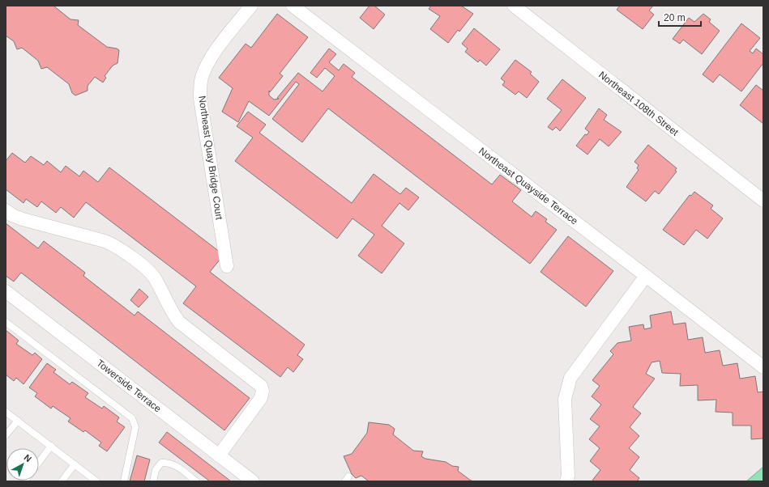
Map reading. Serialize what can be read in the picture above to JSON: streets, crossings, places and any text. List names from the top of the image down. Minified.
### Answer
{"streets":{"street":["Northeast 108th Street","Northeast Quay Bridge Court","Northeast Quayside Terrace","Towerside Terrace"]},"scale_bar":"20 m","north":"top right"}
